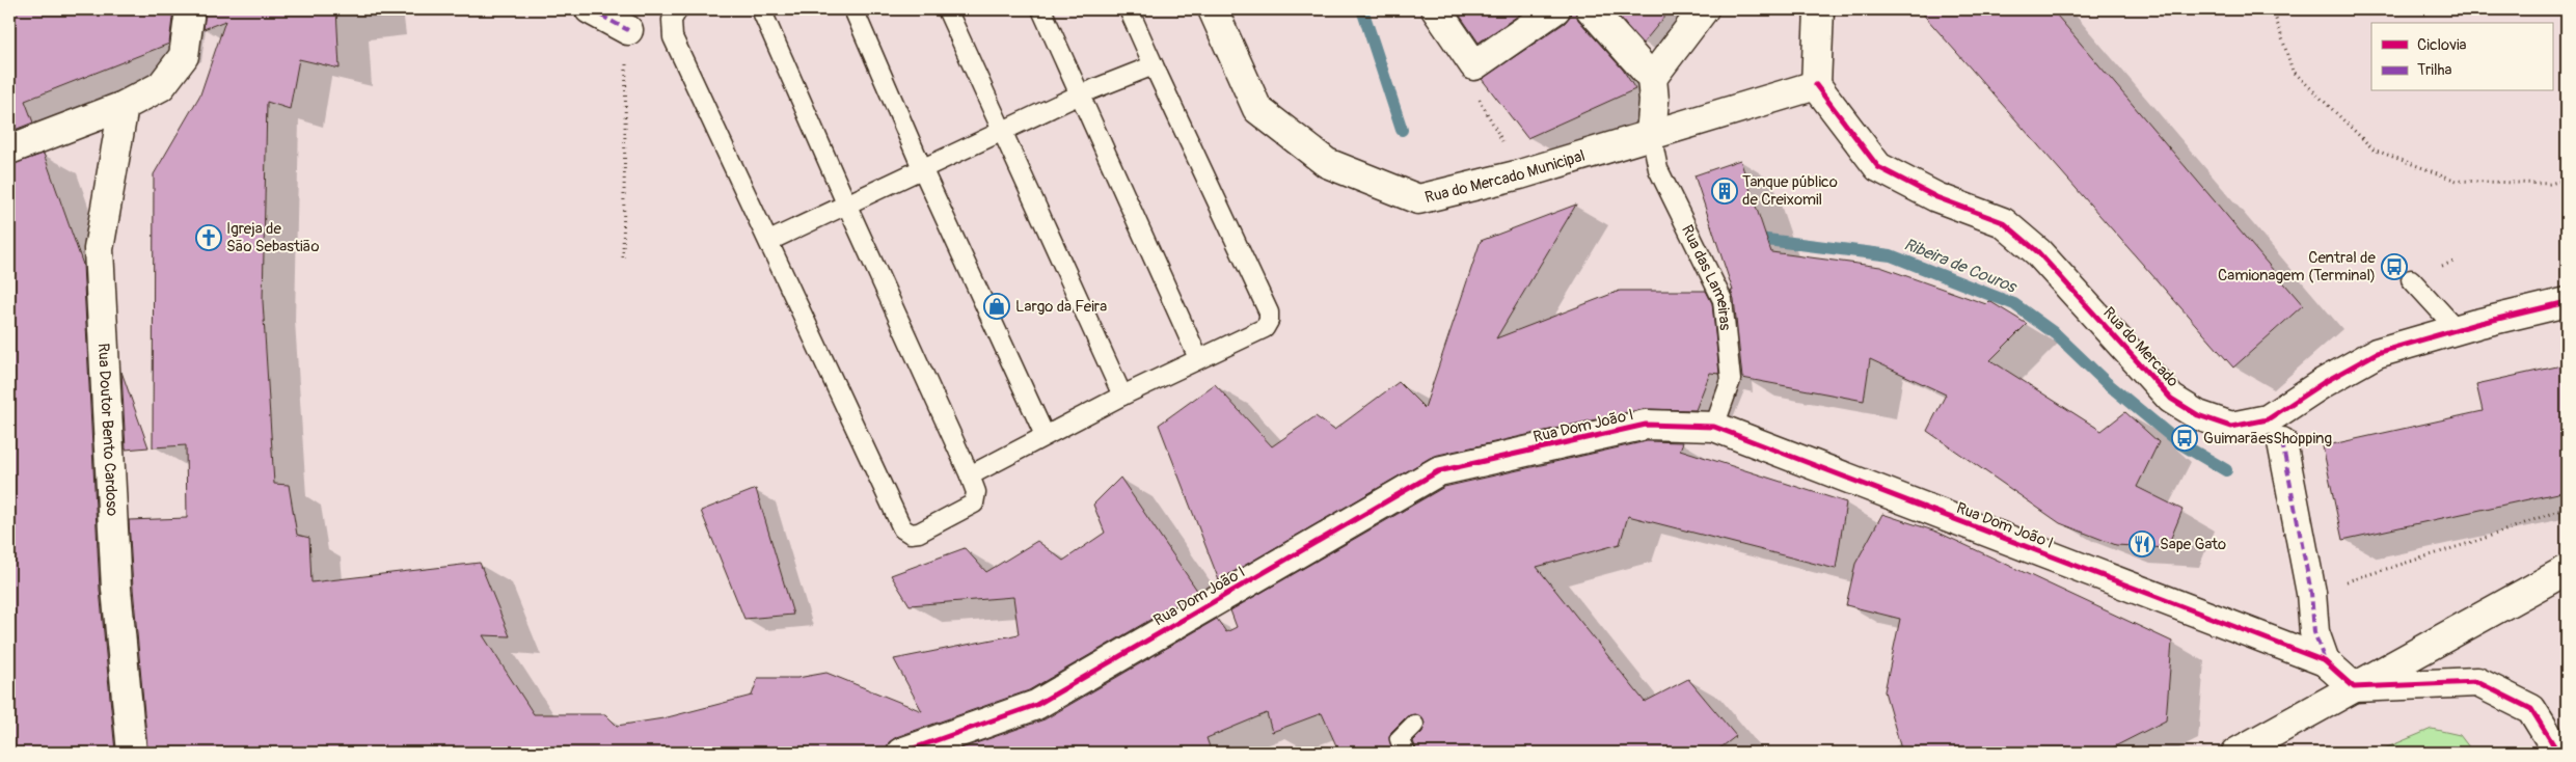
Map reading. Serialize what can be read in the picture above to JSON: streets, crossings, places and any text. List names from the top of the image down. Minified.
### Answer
{"streets":{"street":["Rua do Mercado Municipal","Rua do Mercado","Rua Dom João I","Rua Doutor Bento Cardoso"],"lane":["Rua das Lameiras"]},"crossings":[["Rua do Mercado Municipal","Rua das Lameiras"],["Rua do Mercado Municipal","Rua do Mercado"],["Rua das Lameiras","Rua Dom João I"]],"water":["Ribeira de Couros"],"places":{"building":["Tanque público de Creixomil"],"church":["Igreja de São Sebastião"],"bus stop":["Central de Camionagem (Terminal)","GuimarãesShopping"],"shop":["Largo da Feira"],"restaurant":["Sape Gato"]},"legend":["Ciclovia","Trilha"]}
